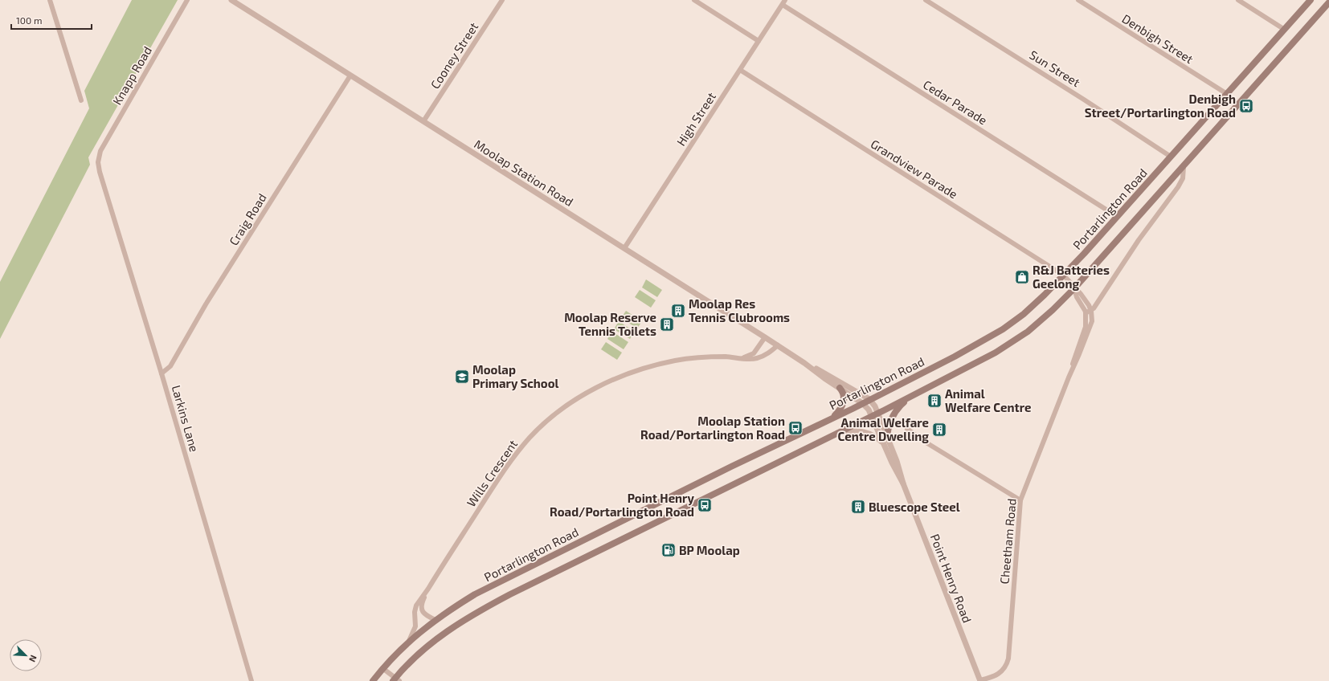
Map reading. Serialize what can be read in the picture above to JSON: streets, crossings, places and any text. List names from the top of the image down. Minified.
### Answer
{"streets":{"main road":["Portarlington Road"],"street":["Denbigh Street","Cooney Street","Sun Street","Knapp Road","Cedar Parade","High Street","Grandview Parade","Moolap Station Road","Craig Road","Larkins Lane","Wills Crescent","Cheetham Road","Point Henry Road"]},"crossings":[["Denbigh Street","Portarlington Road"],["Cooney Street","Moolap Station Road"],["Sun Street","Portarlington Road"],["Knapp Road","Larkins Lane"],["Cedar Parade","High Street"],["Cedar Parade","Portarlington Road"],["High Street","Grandview Parade"],["High Street","Moolap Station Road"],["Grandview Parade","Portarlington Road"],["Moolap Station Road","Portarlington Road"],["Moolap Station Road","Craig Road"],["Moolap Station Road","Wills Crescent"],["Moolap Station Road","Point Henry Road"],["Portarlington Road","Wills Crescent"],["Portarlington Road","Point Henry Road"],["Craig Road","Larkins Lane"],["Cheetham Road","Point Henry Road"]],"places":{"bus stop":["Denbigh Street/Portarlington Road","Moolap Station Road/Portarlington Road","Point Henry Road/Portarlington Road"],"shop":["R&J Batteries Geelong"],"building":["Moolap Res Tennis Clubrooms","Moolap Reserve Tennis Toilets","Animal Welfare Centre","Animal Welfare Centre Dwelling","Bluescope Steel"],"school or university":["Moolap Primary School"],"fuel station":["BP Moolap"]},"scale_bar":"100 m","north":"bottom right"}
